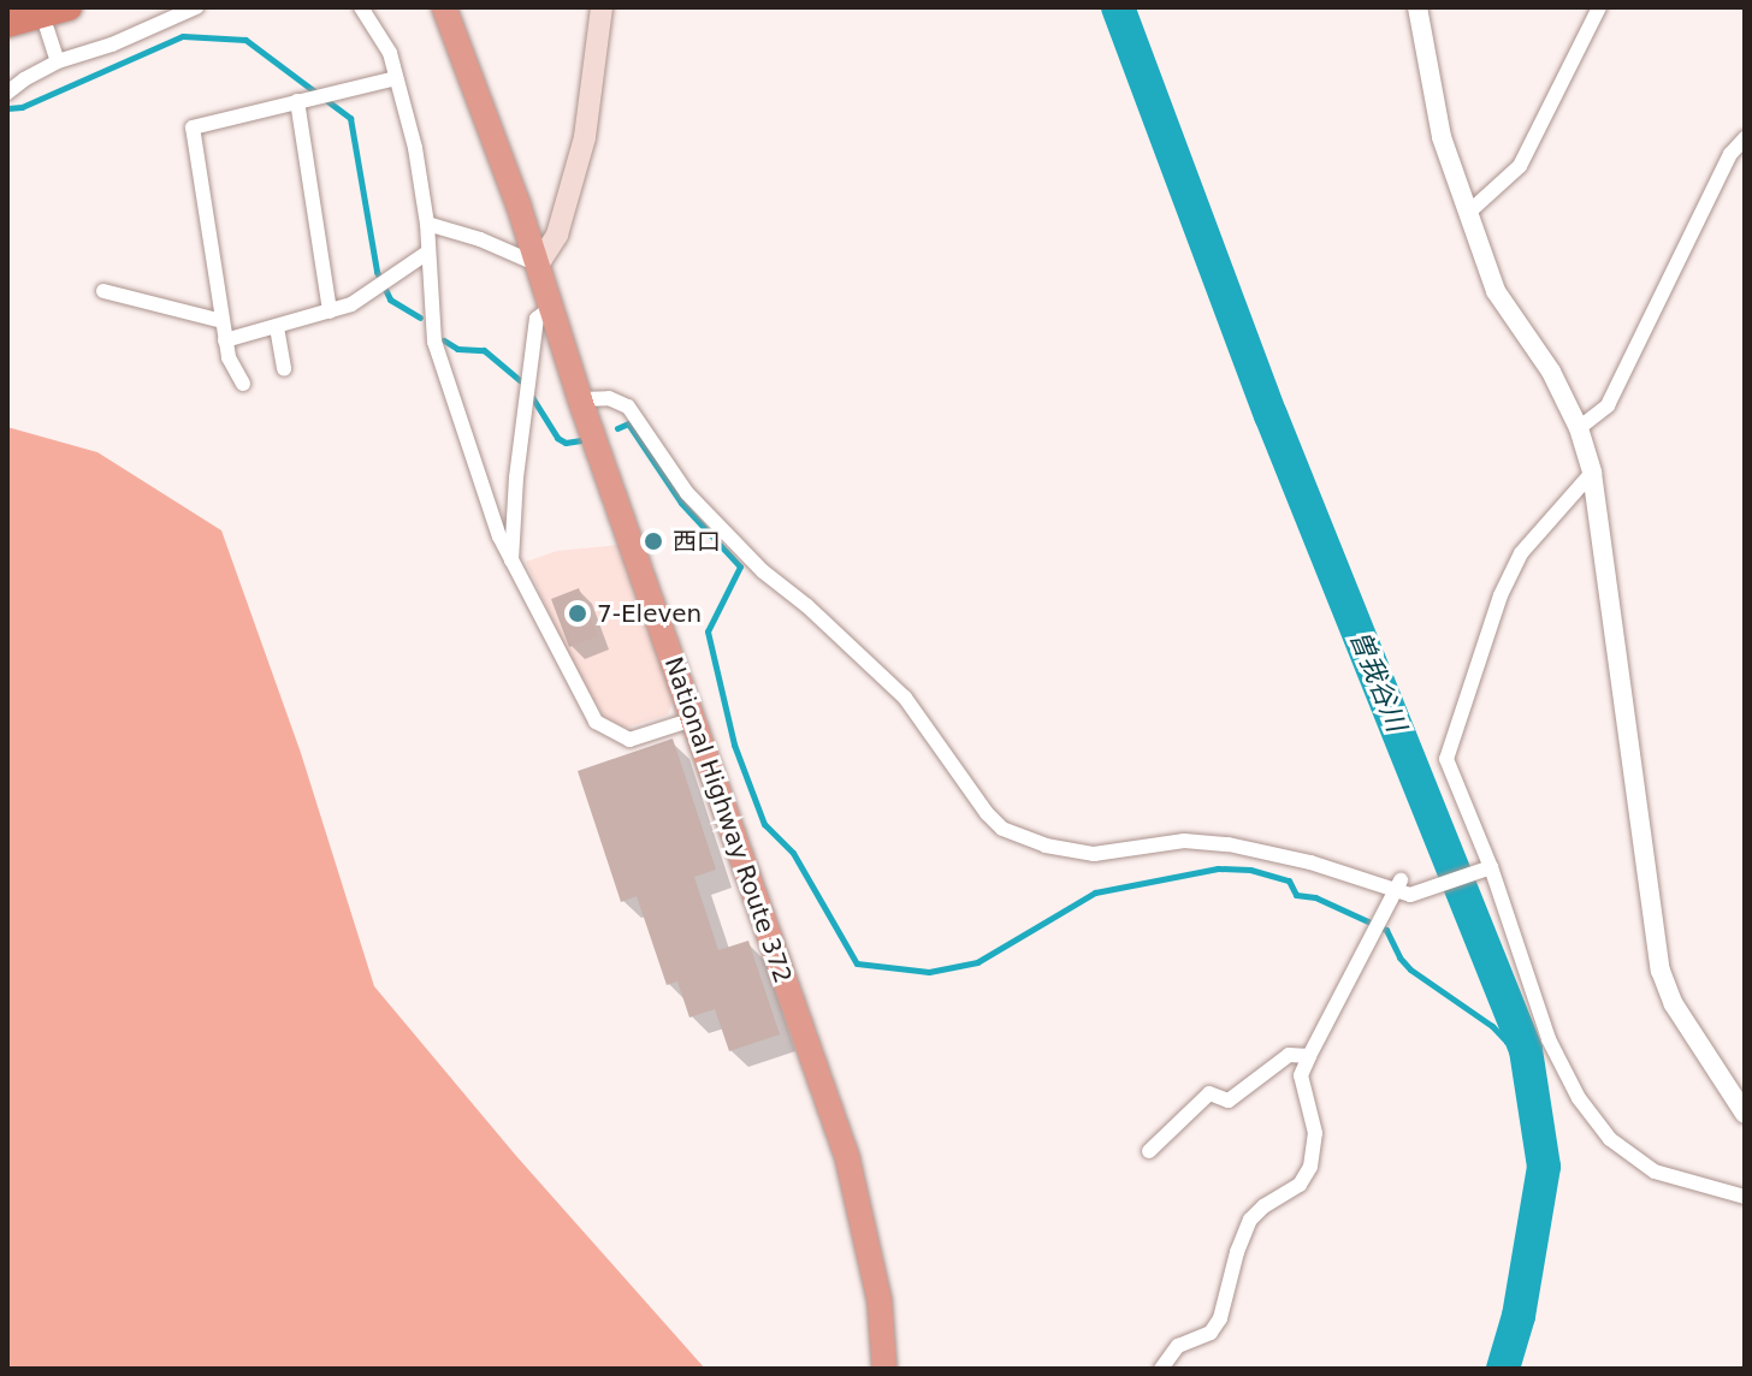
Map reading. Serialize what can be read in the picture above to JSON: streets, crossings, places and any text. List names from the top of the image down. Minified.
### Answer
{"streets":{"highway":["National Highway Route 372"]},"water":["曽我谷川"],"places":["西口","7-Eleven"]}
